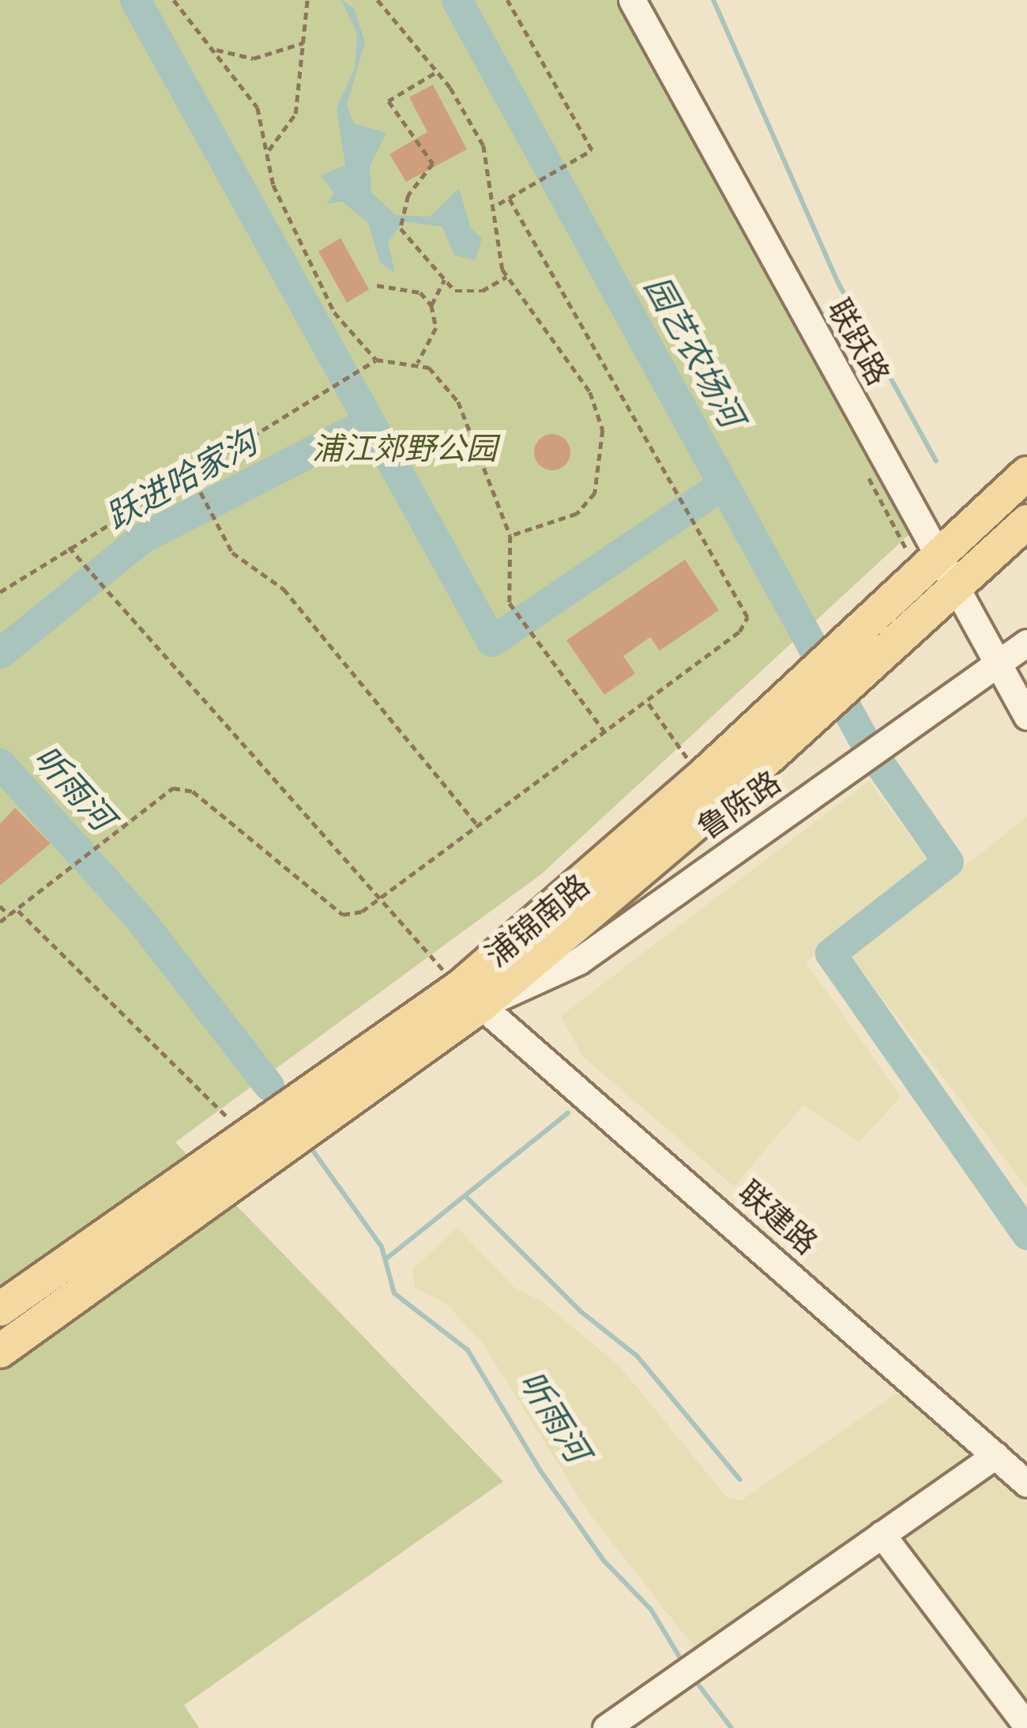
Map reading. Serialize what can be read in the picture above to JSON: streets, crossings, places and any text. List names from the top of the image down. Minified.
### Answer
{"streets":{"main road":["浦锦南路"],"street":["联跃路","鲁陈路","联建路"]},"crossings":[["联跃路","鲁陈路"],["联跃路","浦锦南路"],["鲁陈路","浦锦南路"],["鲁陈路","联建路"],["浦锦南路","联建路"]],"water":["园艺农场河","跃进哈家沟","听雨河"],"parks":["浦江郊野公园"]}
